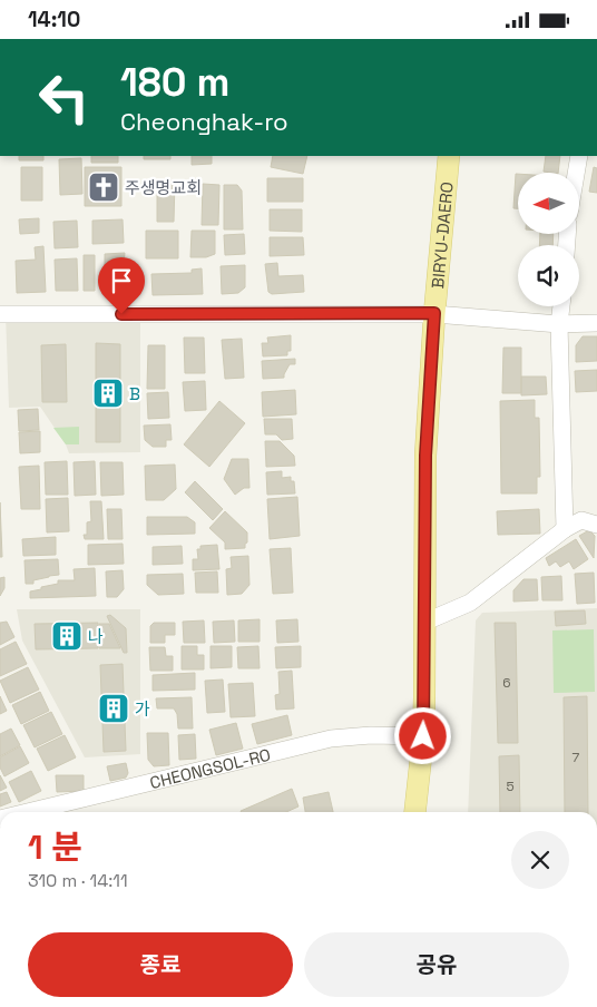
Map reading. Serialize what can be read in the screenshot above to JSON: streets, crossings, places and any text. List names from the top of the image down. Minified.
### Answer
{"streets":{"main road":["BIRYU-DAERO"],"street":["CHEONGSOL-RO"]},"crossings":[["BIRYU-DAERO","CHEONGSOL-RO"]],"places":{"church":["주생명교회"],"building":["B","나","가"]},"house_numbers":["6","7","5"],"north":"left","page":{"status":"14:10","turn":["180 m","Cheonghak-ro"],"heading":["1 분","310 m · 14:11"],"buttons":["종료","공유"]}}
